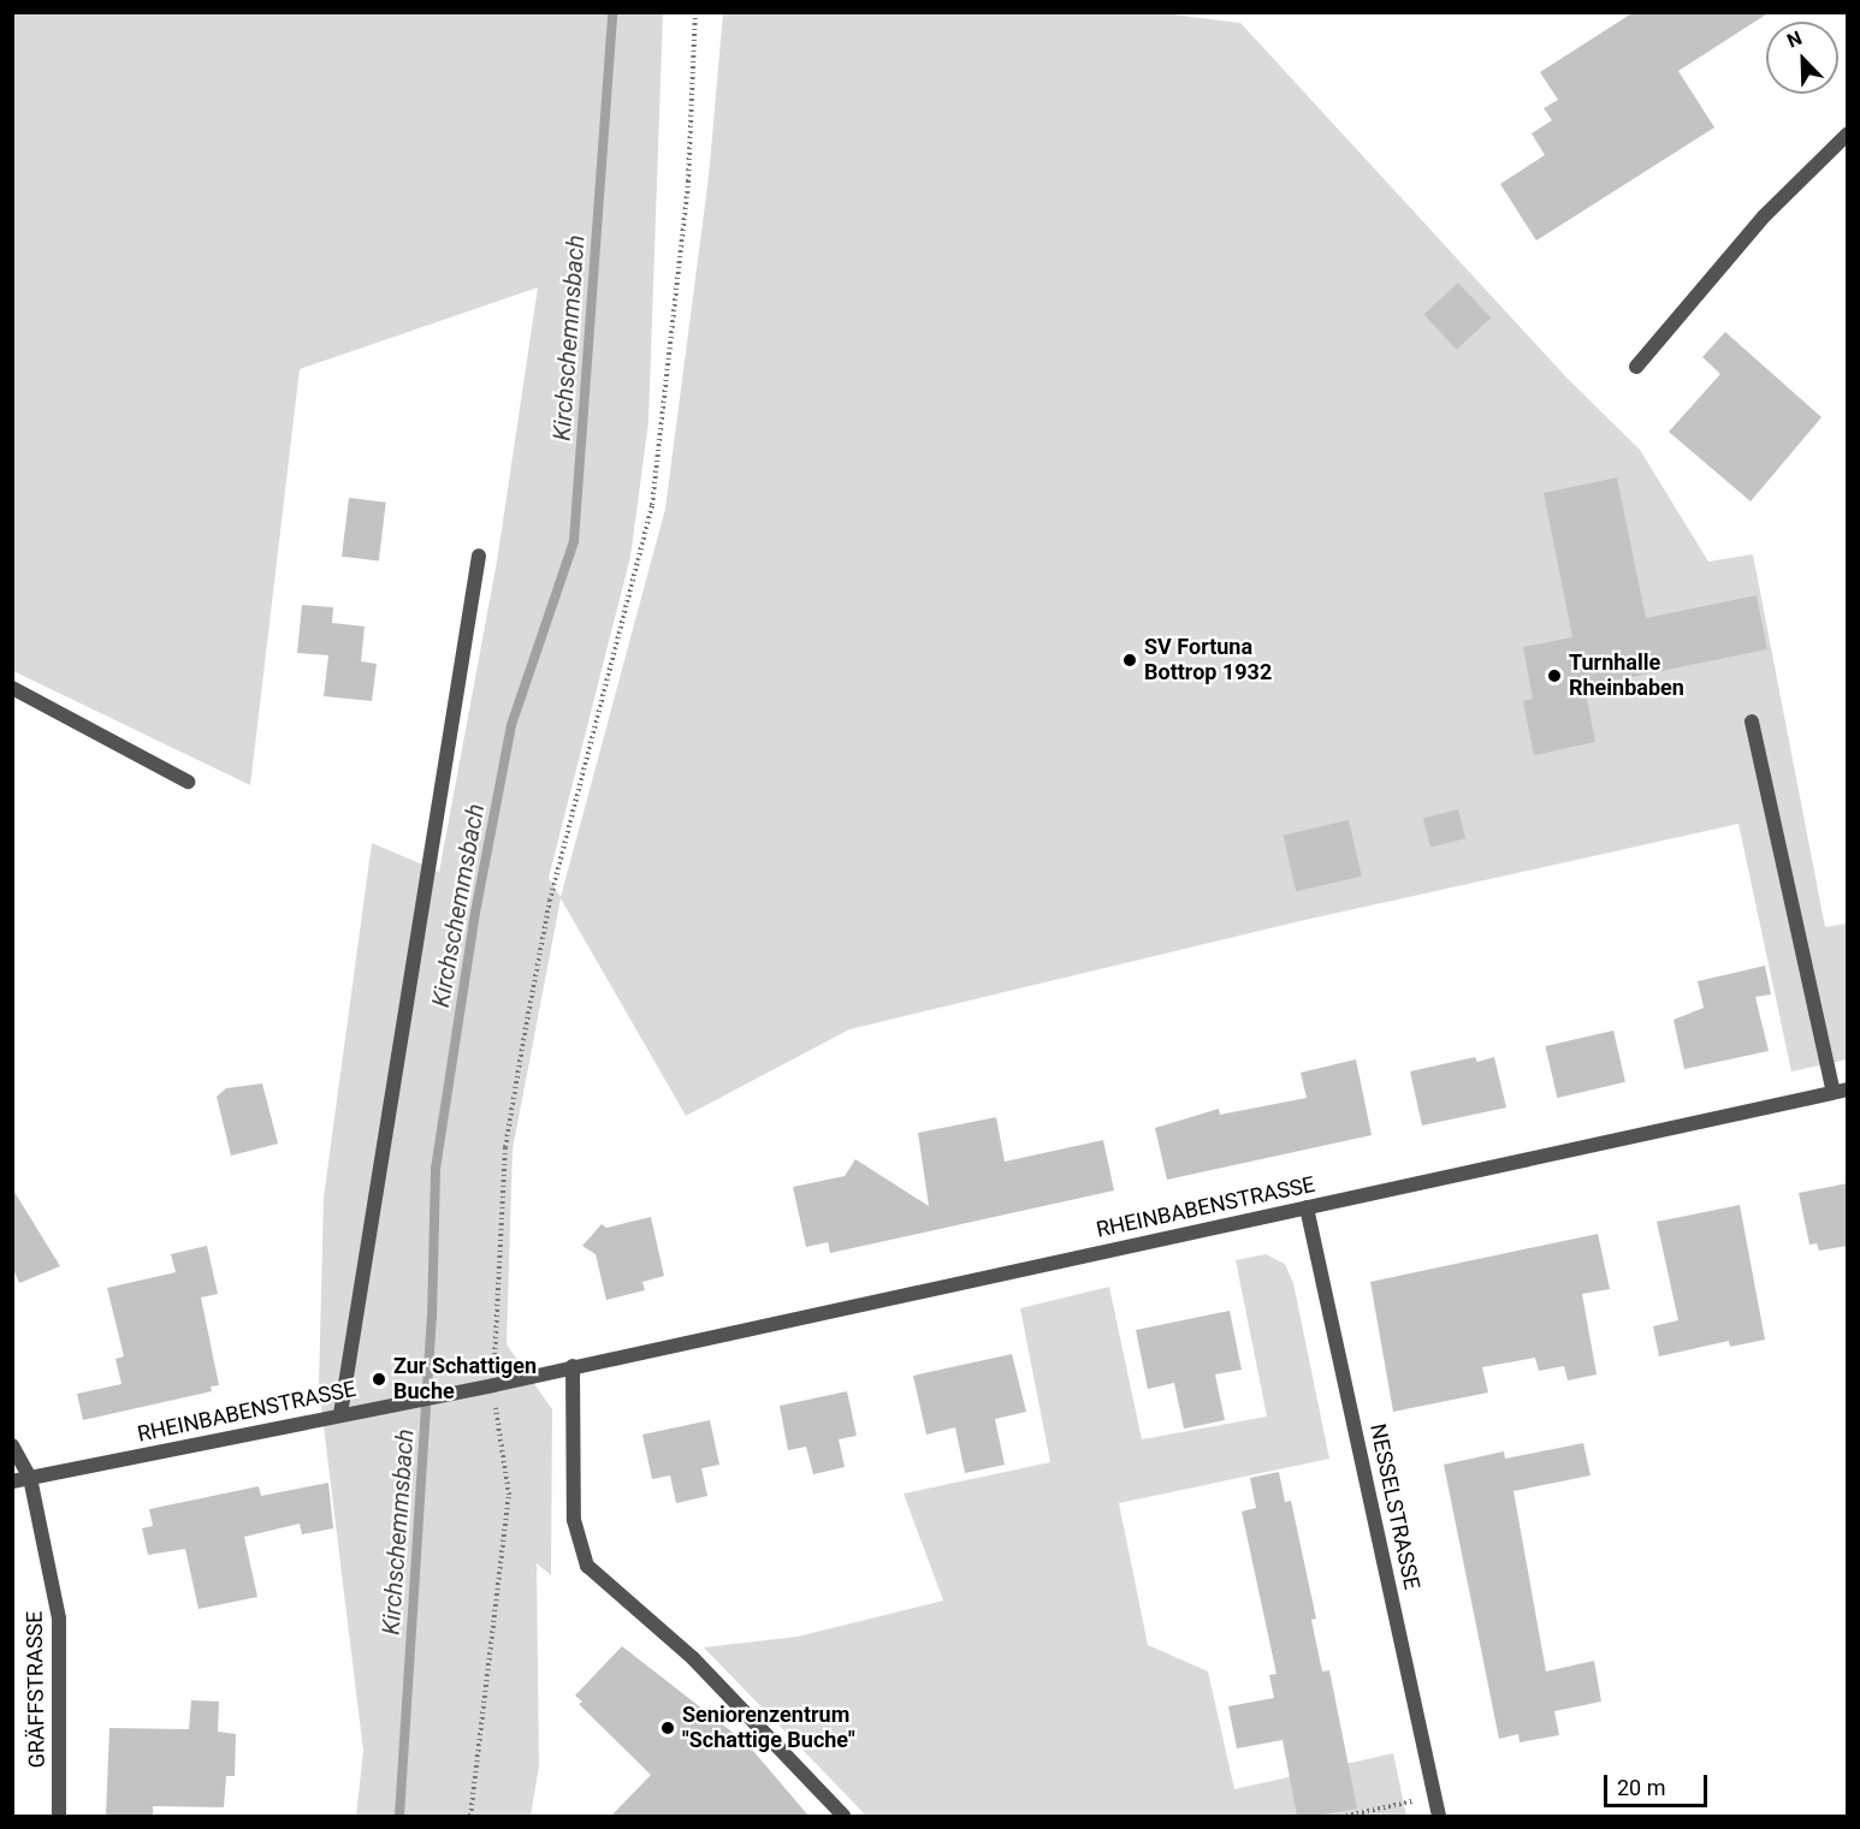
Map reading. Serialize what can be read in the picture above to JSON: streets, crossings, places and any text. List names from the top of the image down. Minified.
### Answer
{"streets":{"street":["RHEINBABENSTRASSE","NESSELSTRASSE","GRÄFFSTRASSE"]},"crossings":[["RHEINBABENSTRASSE","NESSELSTRASSE"],["RHEINBABENSTRASSE","GRÄFFSTRASSE"]],"water":["Kirchschemmsbach"],"places":["SV Fortuna Bottrop 1932","Turnhalle Rheinbaben","Zur Schattigen Buche","Seniorenzentrum \"Schattige Buche\""],"scale_bar":"20 m","north":"top left"}
